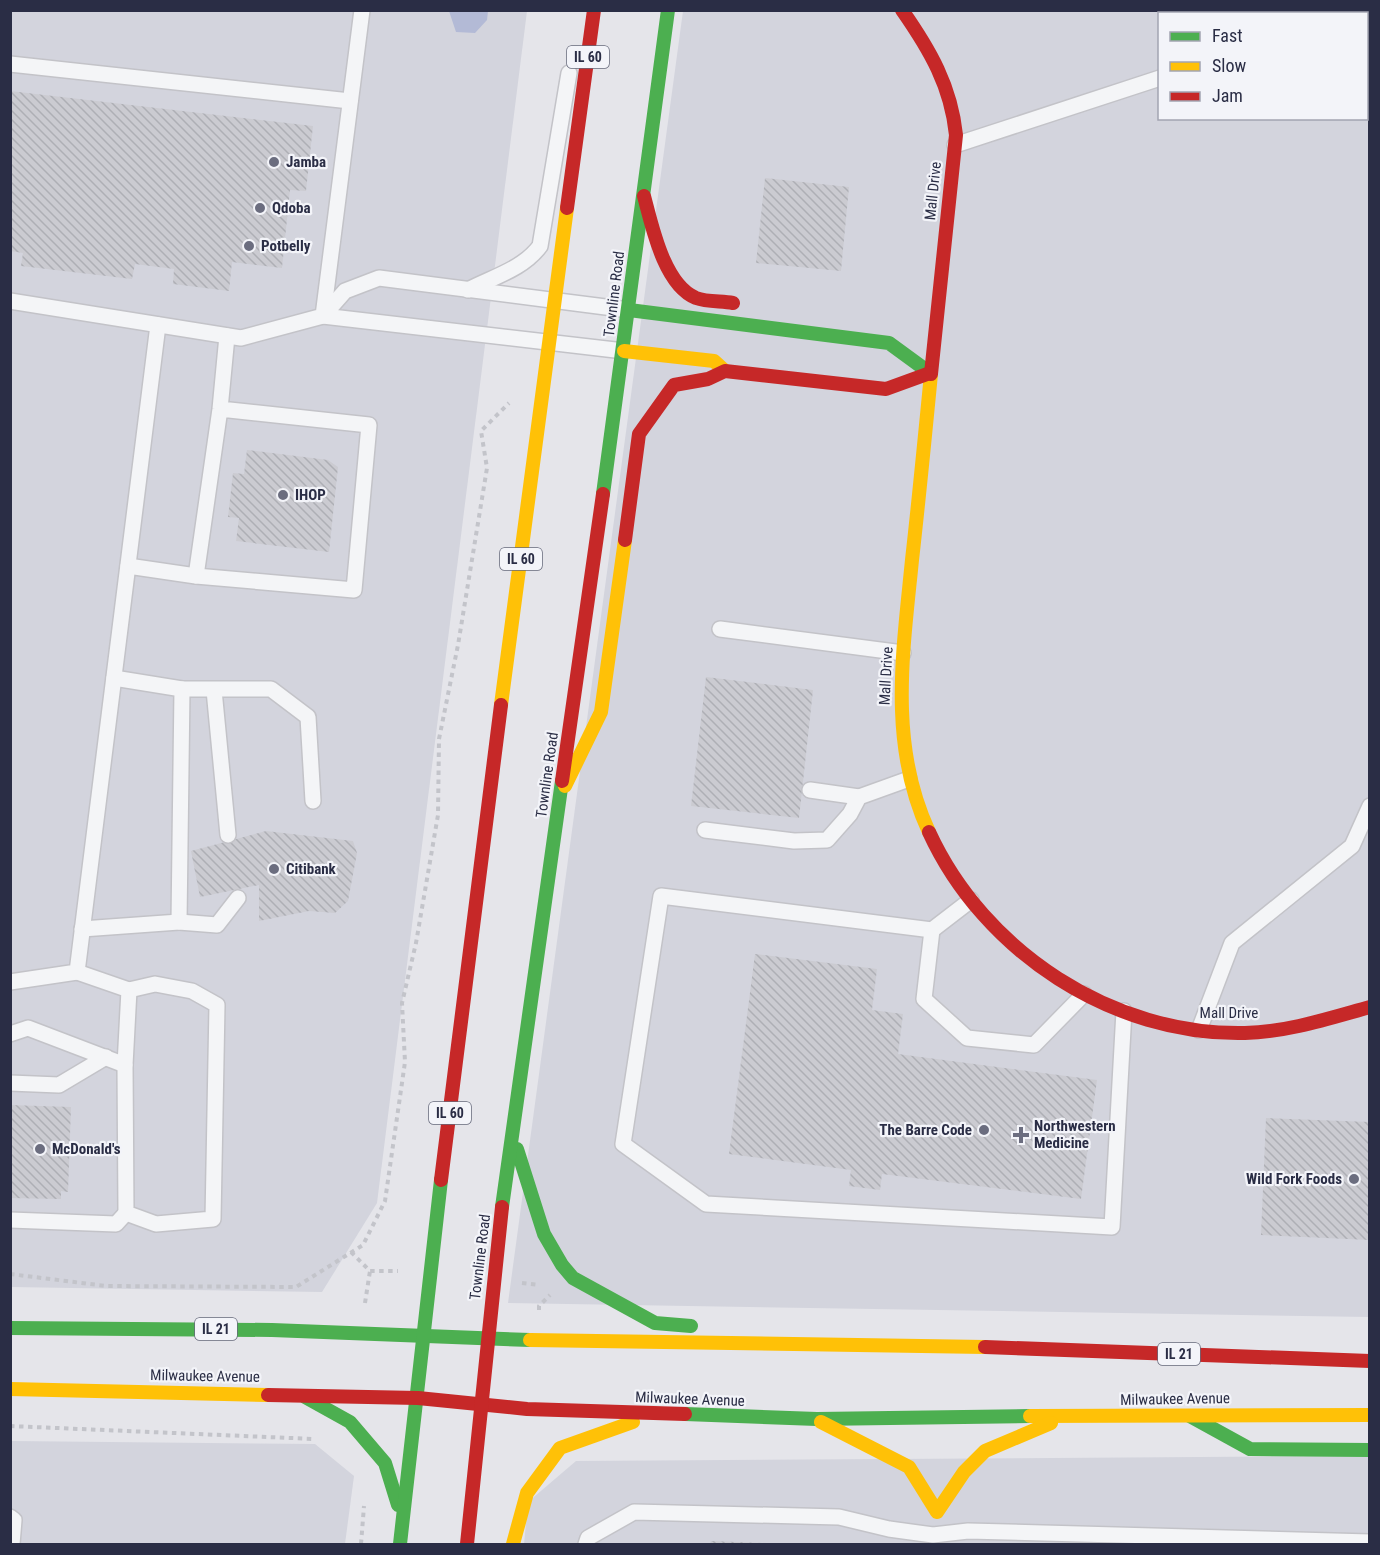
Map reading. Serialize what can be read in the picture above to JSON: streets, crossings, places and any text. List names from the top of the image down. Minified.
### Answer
{"streets":{"main road":["IL 60","Mall Drive","Townline Road","IL 21","Milwaukee Avenue"]},"crossings":[["IL 60","IL 21"],["IL 60","Milwaukee Avenue"],["Townline Road","IL 21"],["Townline Road","Milwaukee Avenue"]],"places":{"other":["Jamba","Qdoba","Potbelly","IHOP","Citibank","The Barre Code","McDonald's","Wild Fork Foods"],"health":["Northwestern Medicine"]},"legend":["Fast","Slow","Jam"]}
